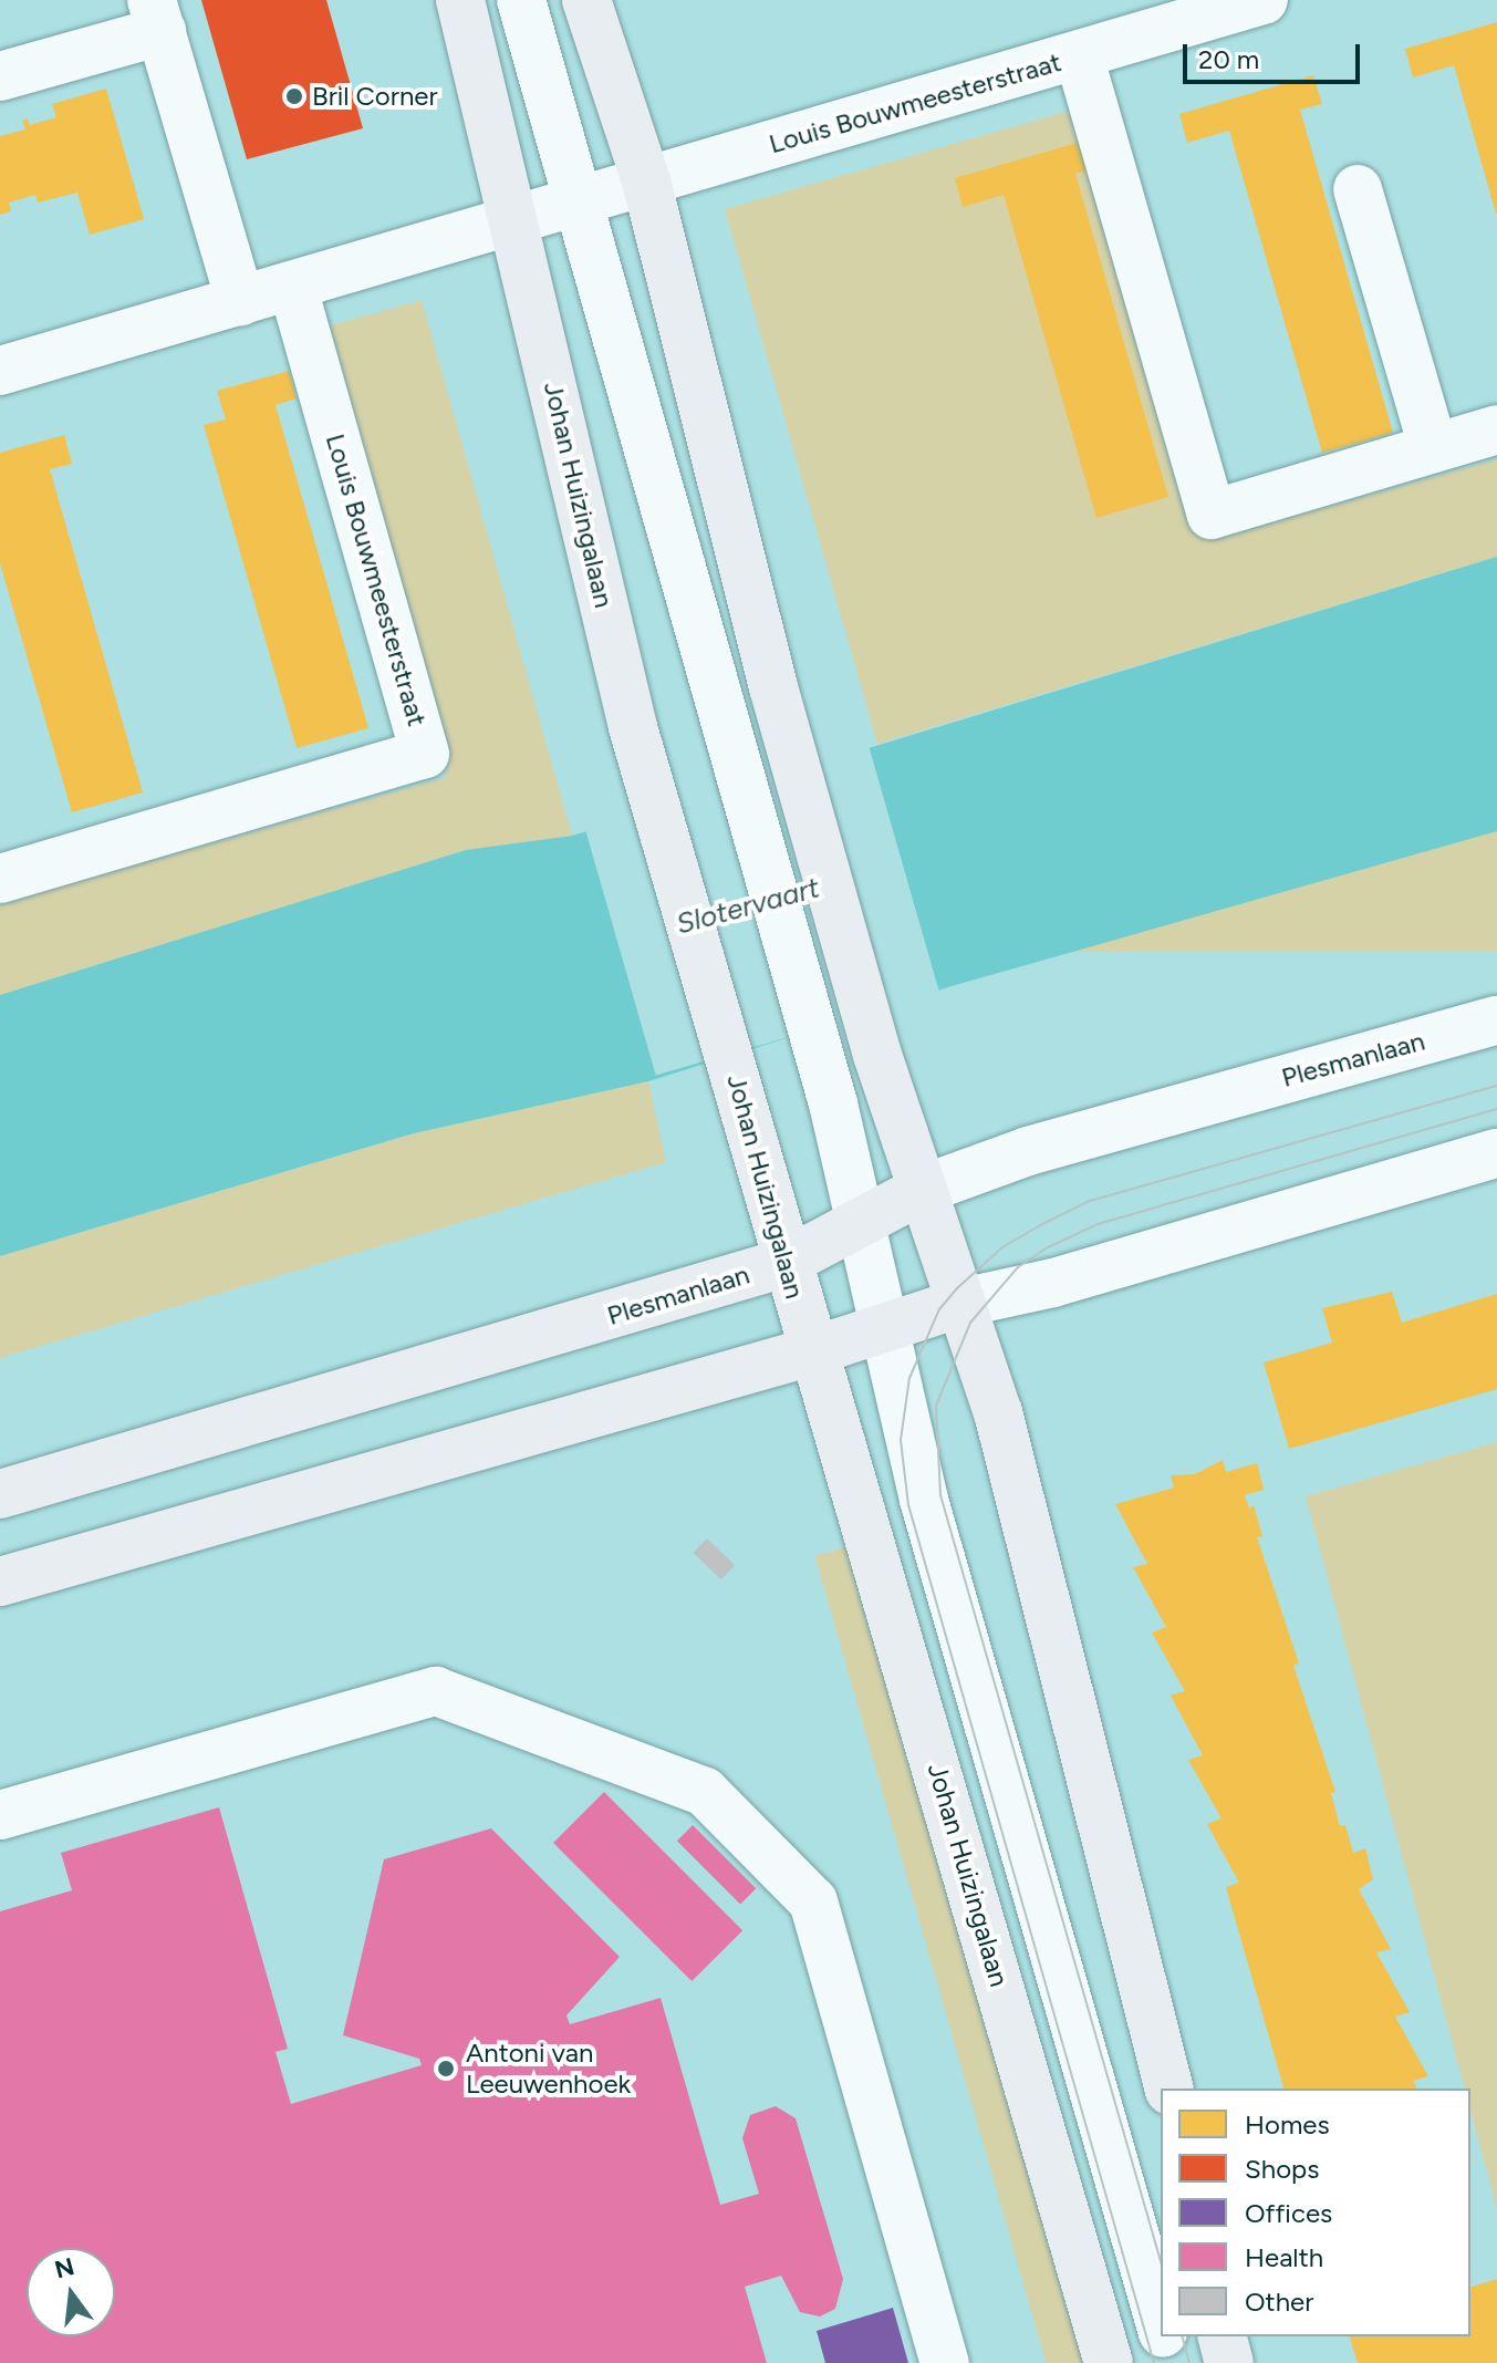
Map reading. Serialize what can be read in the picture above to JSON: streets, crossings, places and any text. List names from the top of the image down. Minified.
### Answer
{"streets":{"main road":["Johan Huizingalaan","Plesmanlaan"],"street":["Louis Bouwmeesterstraat"]},"crossings":[["Louis Bouwmeesterstraat","Johan Huizingalaan"],["Johan Huizingalaan","Plesmanlaan"]],"water":["Slotervaart"],"places":["Bril Corner","Antoni van Leeuwenhoek"],"legend":["Homes","Shops","Offices","Health","Other"],"scale_bar":"20 m","north":"top"}
